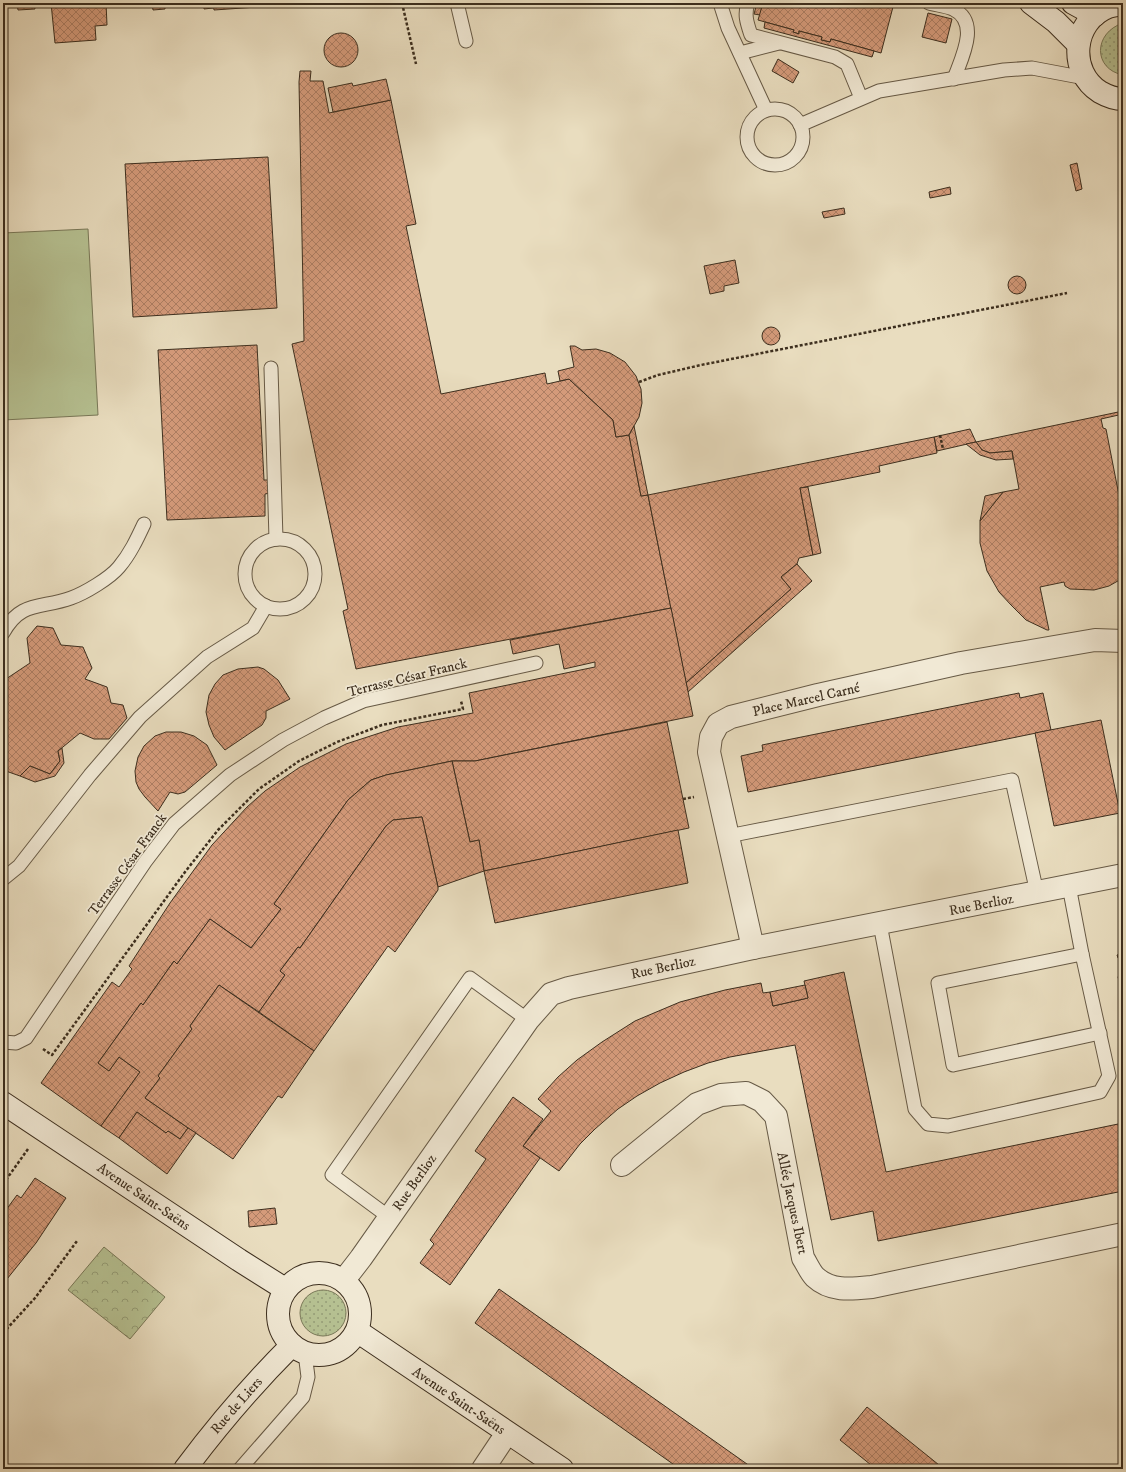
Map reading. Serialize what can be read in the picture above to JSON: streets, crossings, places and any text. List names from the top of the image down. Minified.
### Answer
{"streets":{"street":["Place Marcel Carné","Rue Berlioz","Avenue Saint-Saëns","Allée Jacques Ibert","Rue de Liers"],"lane":["Terrasse César Franck"]},"crossings":[["Place Marcel Carné","Rue Berlioz"],["Rue Berlioz","Avenue Saint-Saëns"],["Rue Berlioz","Rue de Liers"],["Avenue Saint-Saëns","Rue de Liers"]]}
